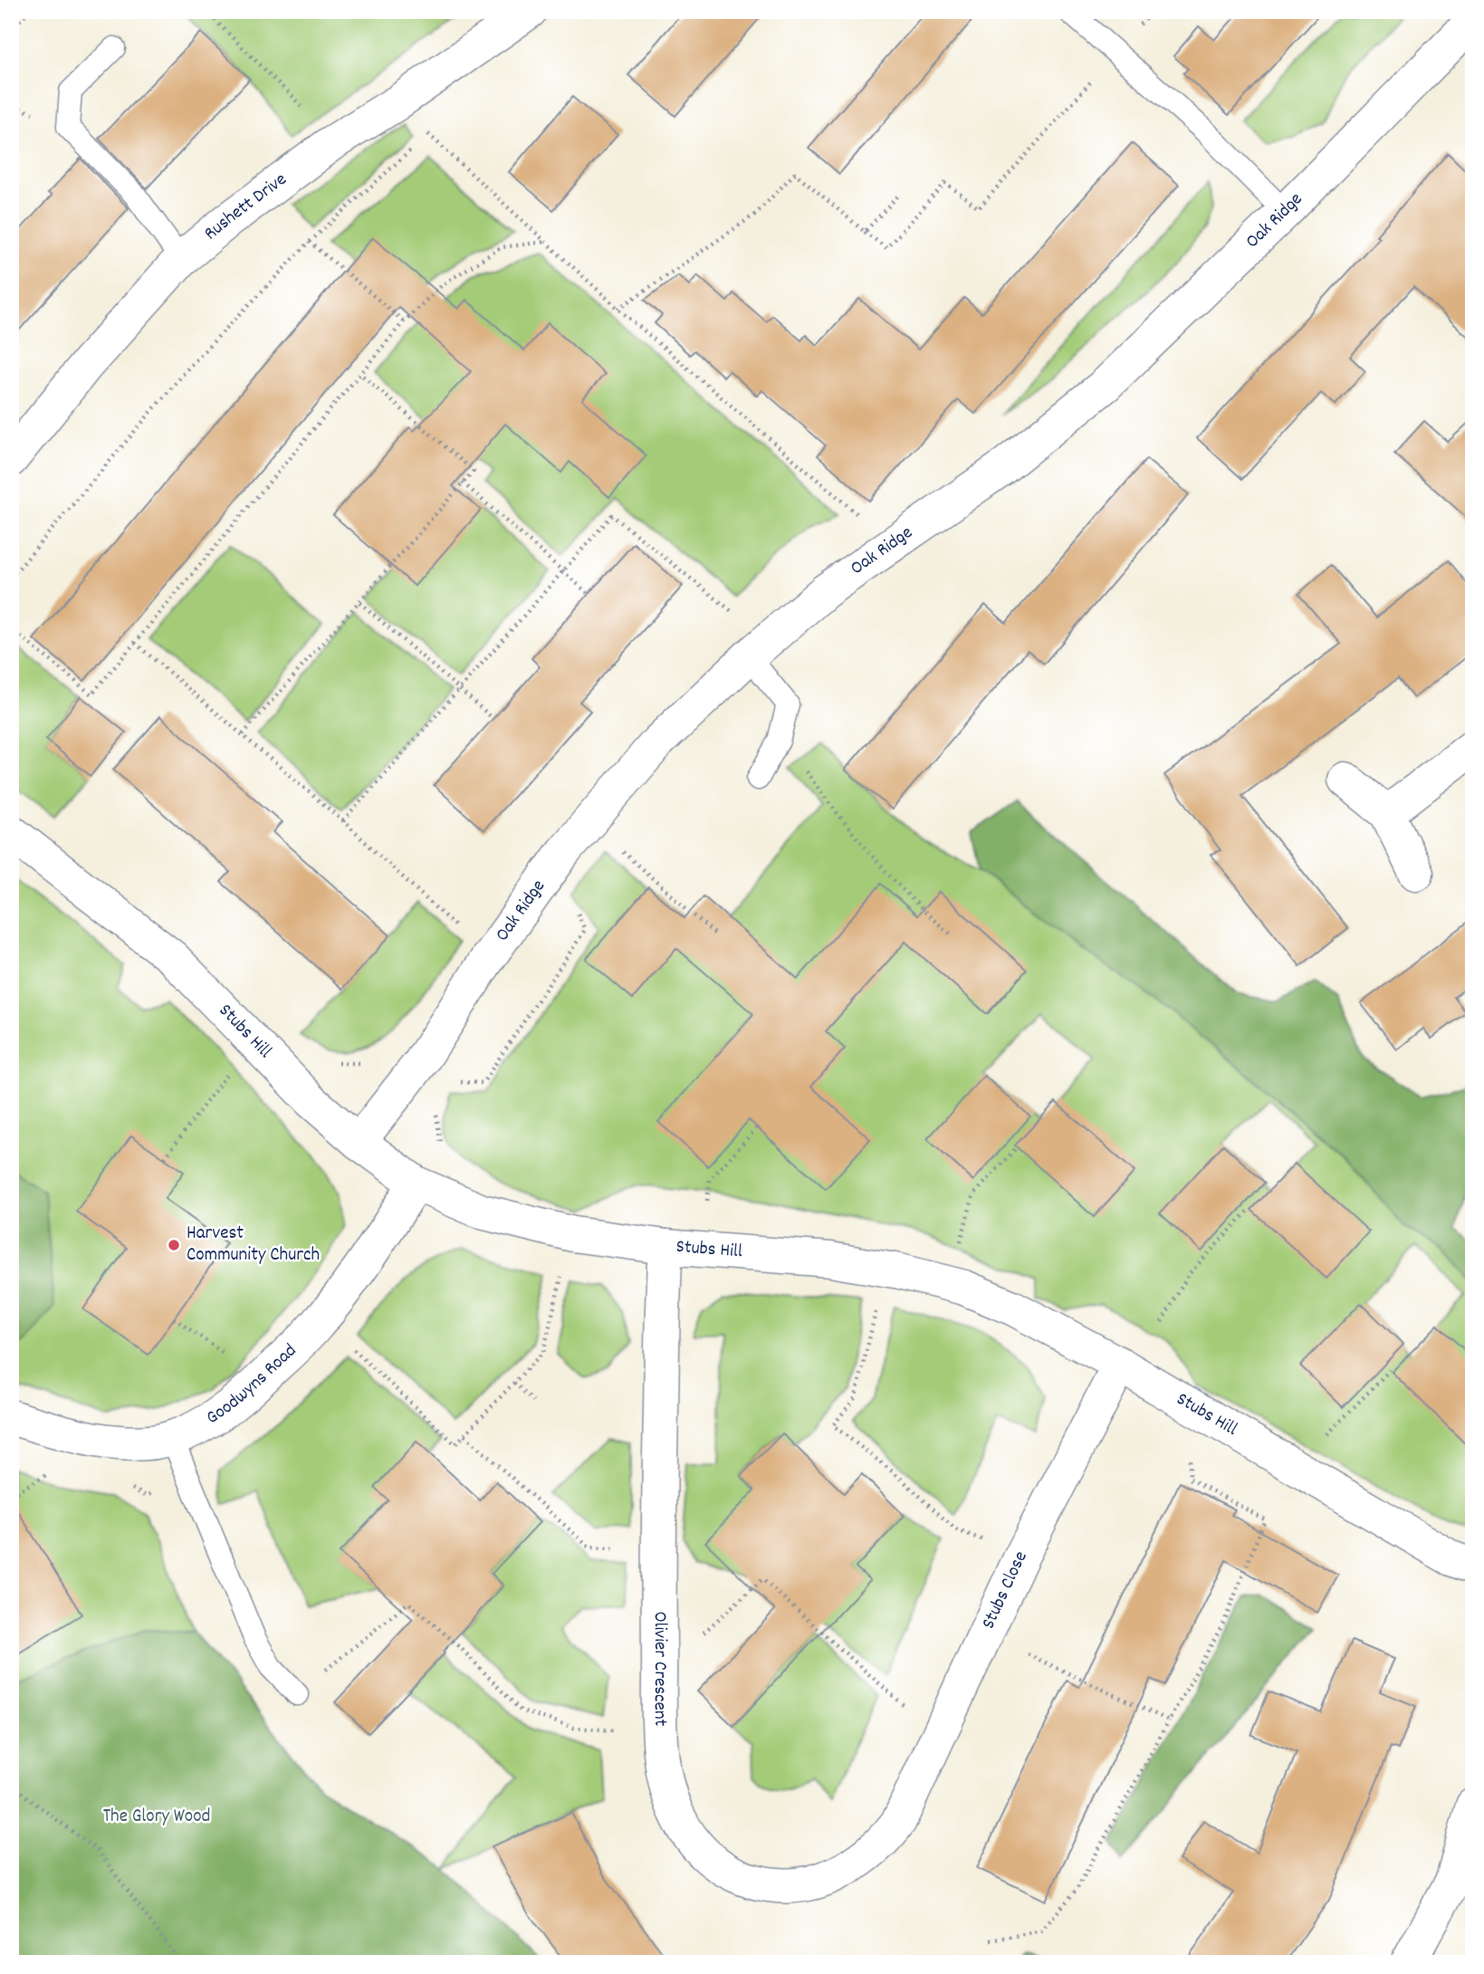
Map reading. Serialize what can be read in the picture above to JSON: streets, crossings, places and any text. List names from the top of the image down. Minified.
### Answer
{"streets":{"street":["Rushett Drive","Oak Ridge","Stubs Hill","Goodwyns Road","Stubs Close","Olivier Crescent"]},"crossings":[["Oak Ridge","Stubs Hill"],["Stubs Hill","Goodwyns Road"],["Stubs Hill","Stubs Close"],["Stubs Hill","Olivier Crescent"],["Stubs Close","Olivier Crescent"]],"parks":["The Glory Wood"],"places":["Harvest Community Church"]}
